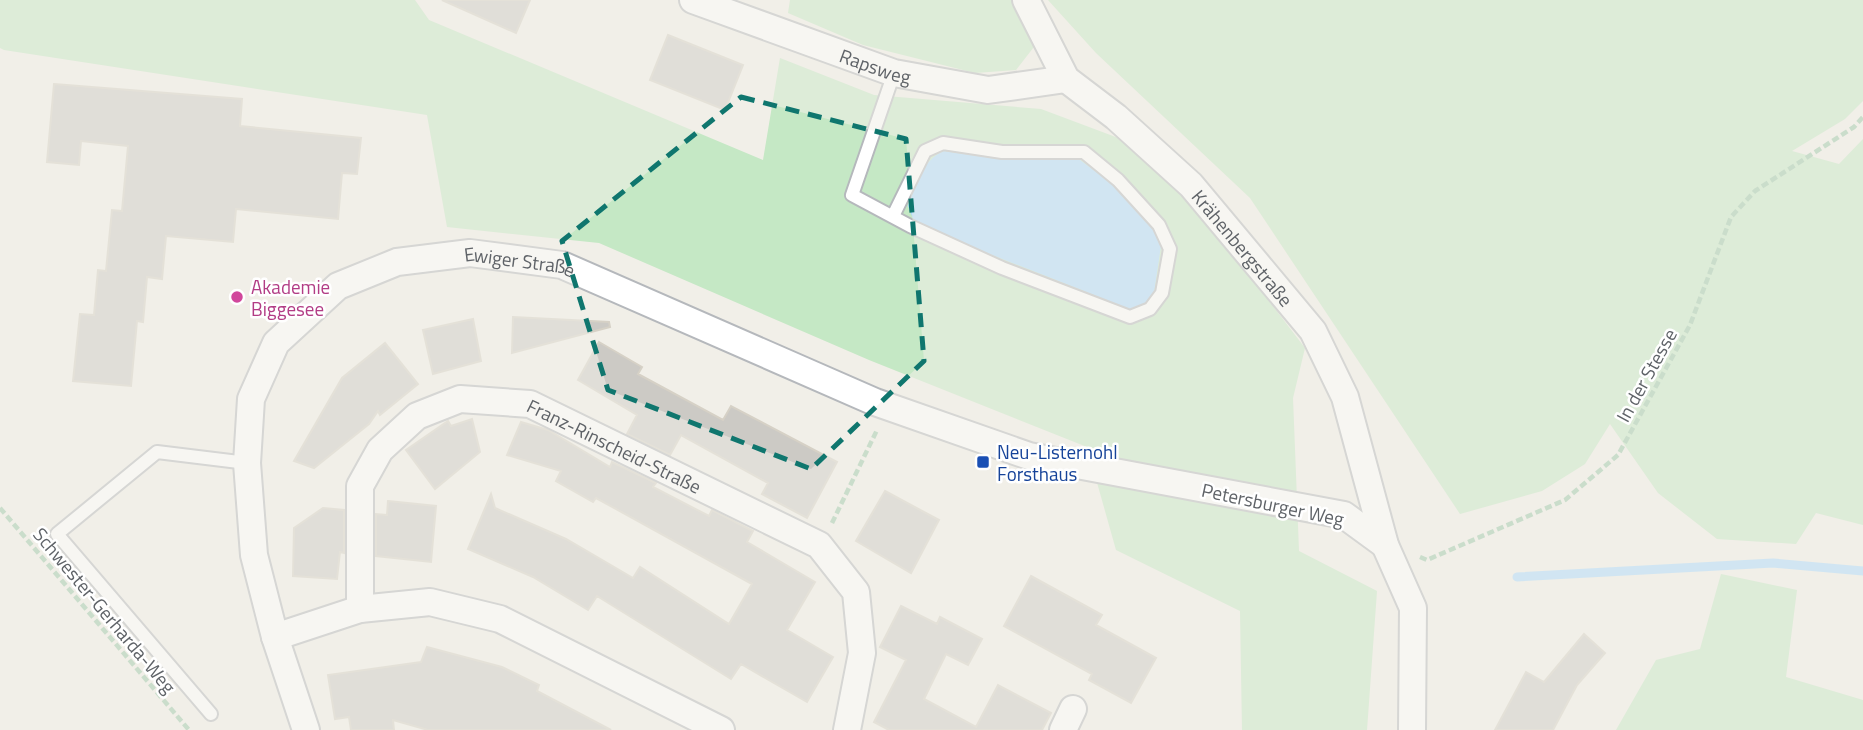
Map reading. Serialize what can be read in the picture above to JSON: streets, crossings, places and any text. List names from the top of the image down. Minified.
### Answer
{"streets":{"street":["Rapsweg","Krähenbergstraße","Ewiger Straße","Franz-Rinscheid-Straße","Petersburger Weg"],"path":["In der Stesse","Schwester-Gerharda-Weg"]},"crossings":[["Rapsweg","Krähenbergstraße"],["Krähenbergstraße","In der Stesse"],["Krähenbergstraße","Petersburger Weg"],["Ewiger Straße","Petersburger Weg"],["In der Stesse","Petersburger Weg"]],"places":{"other":["Akademie Biggesee"],"transit":["Neu-Listernohl Forsthaus"]}}
